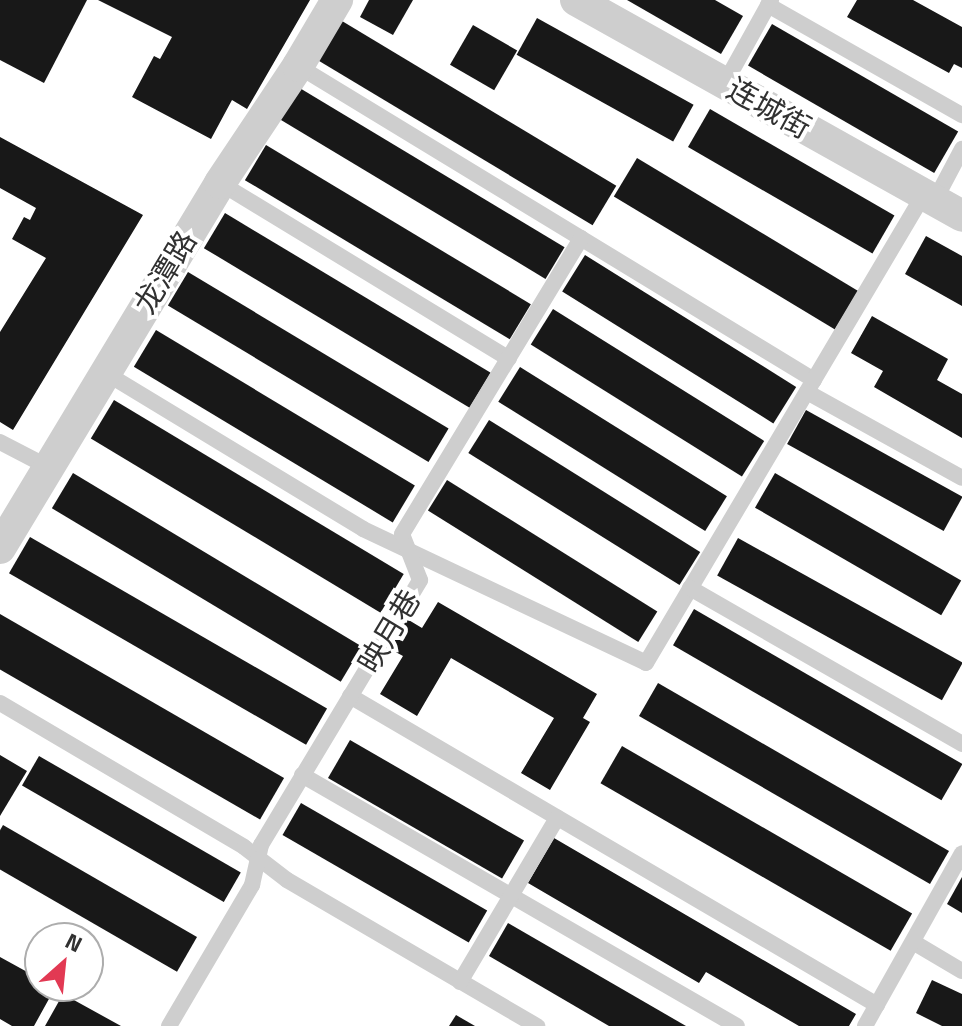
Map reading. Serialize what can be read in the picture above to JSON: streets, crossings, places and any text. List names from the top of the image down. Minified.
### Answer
{"streets":{"street":["连城街","龙潭路"],"lane":["映月巷"]},"north":"top right"}
